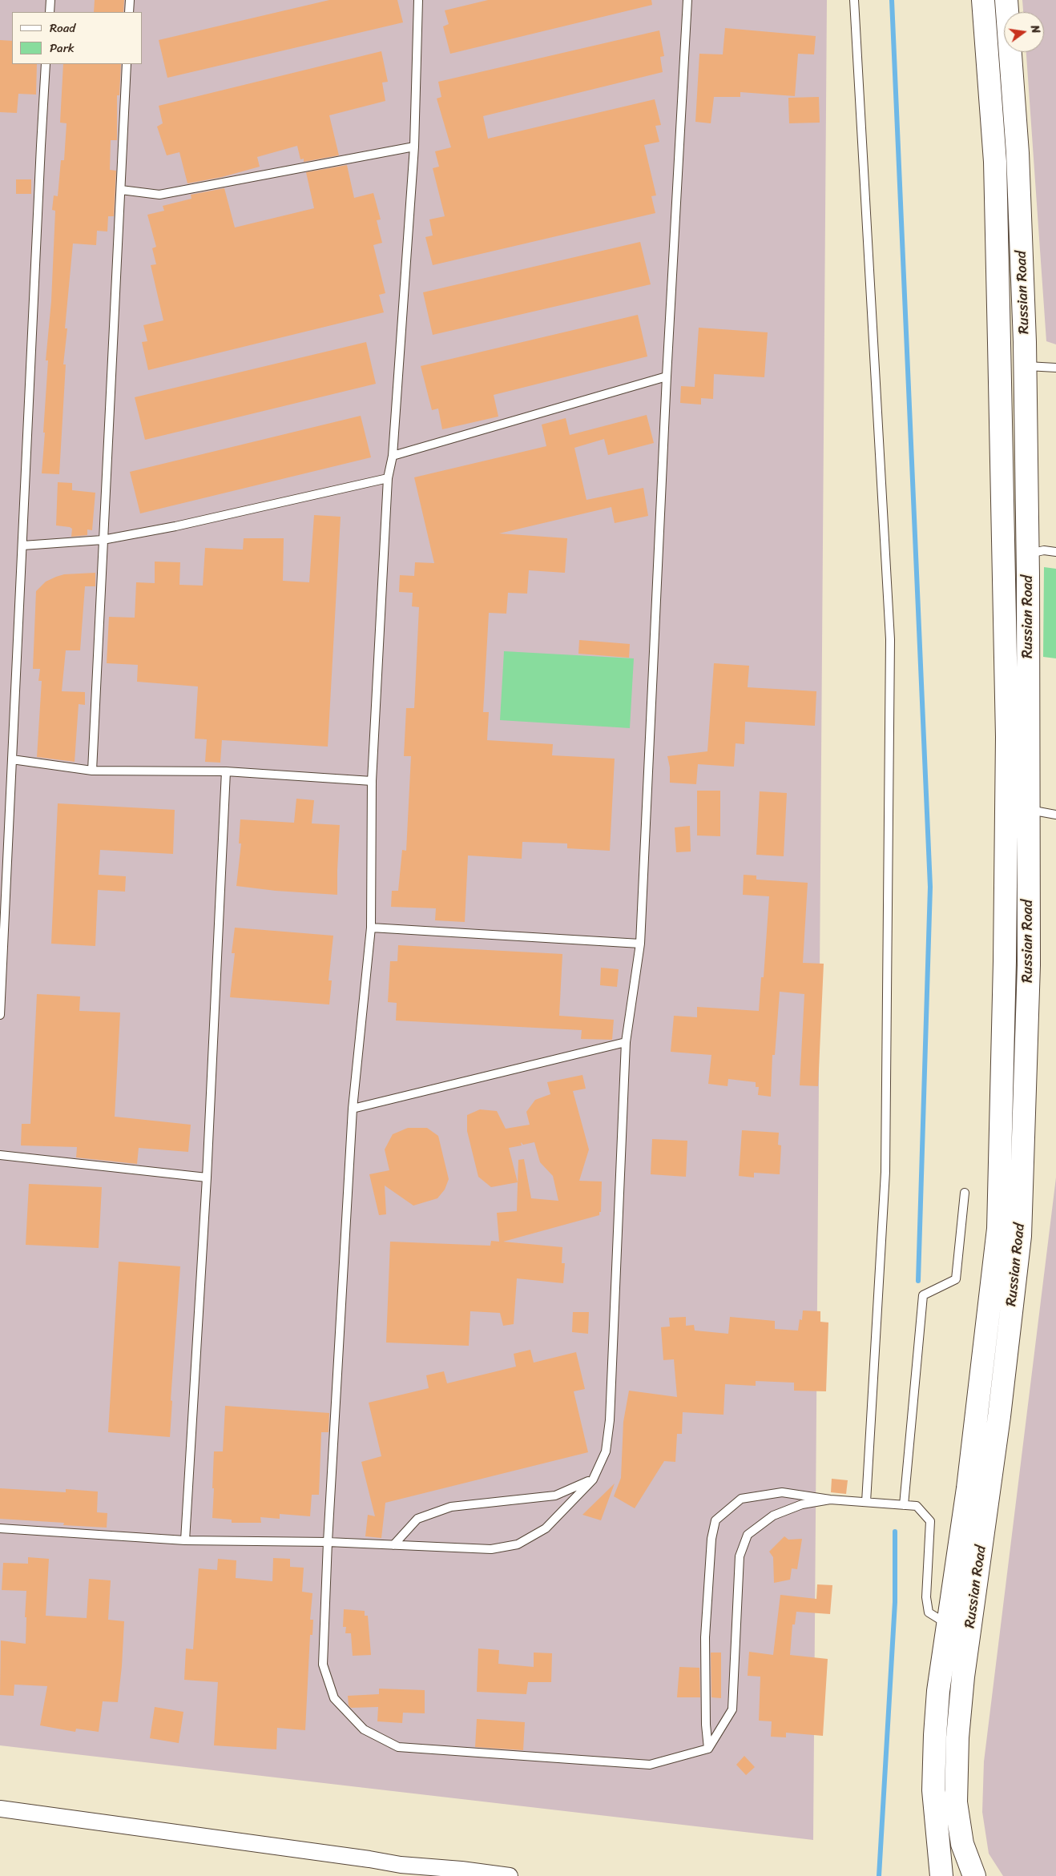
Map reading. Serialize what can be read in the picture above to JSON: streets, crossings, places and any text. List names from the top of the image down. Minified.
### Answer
{"streets":{"main road":["Russian Road"]},"legend":["Road","Park"],"north":"right"}
